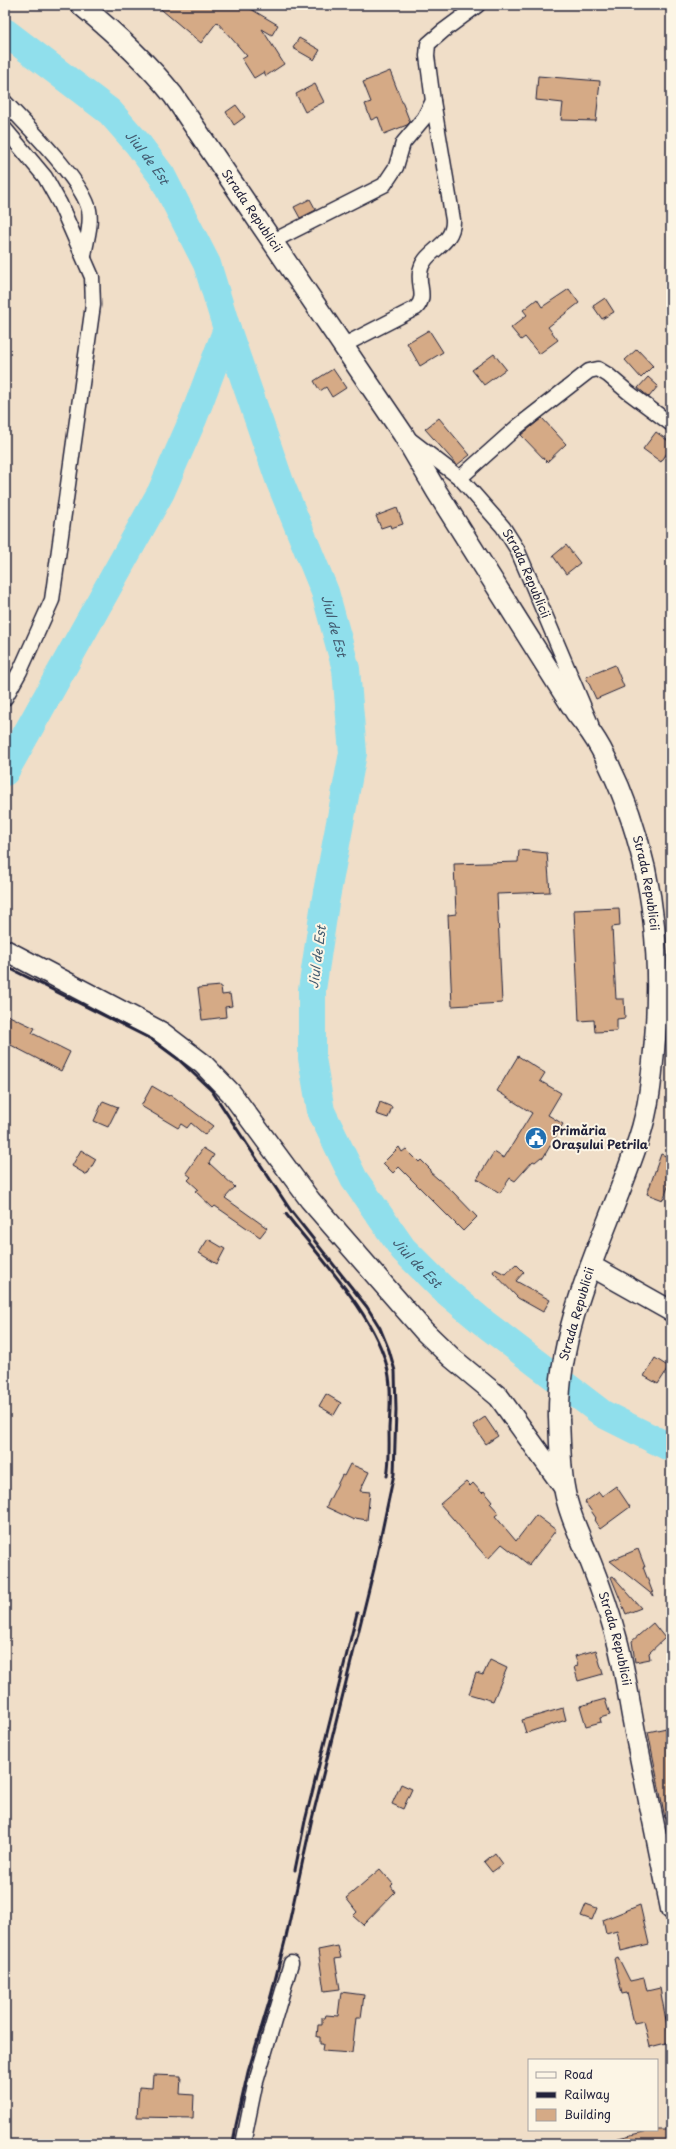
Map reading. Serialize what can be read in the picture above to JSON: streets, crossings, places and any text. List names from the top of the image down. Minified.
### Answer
{"streets":{"main road":["Strada Republicii"]},"water":["Jiul de Est"],"places":{"public building":["Primăria Orașului Petrila"]},"legend":["Road","Railway","Building"]}
